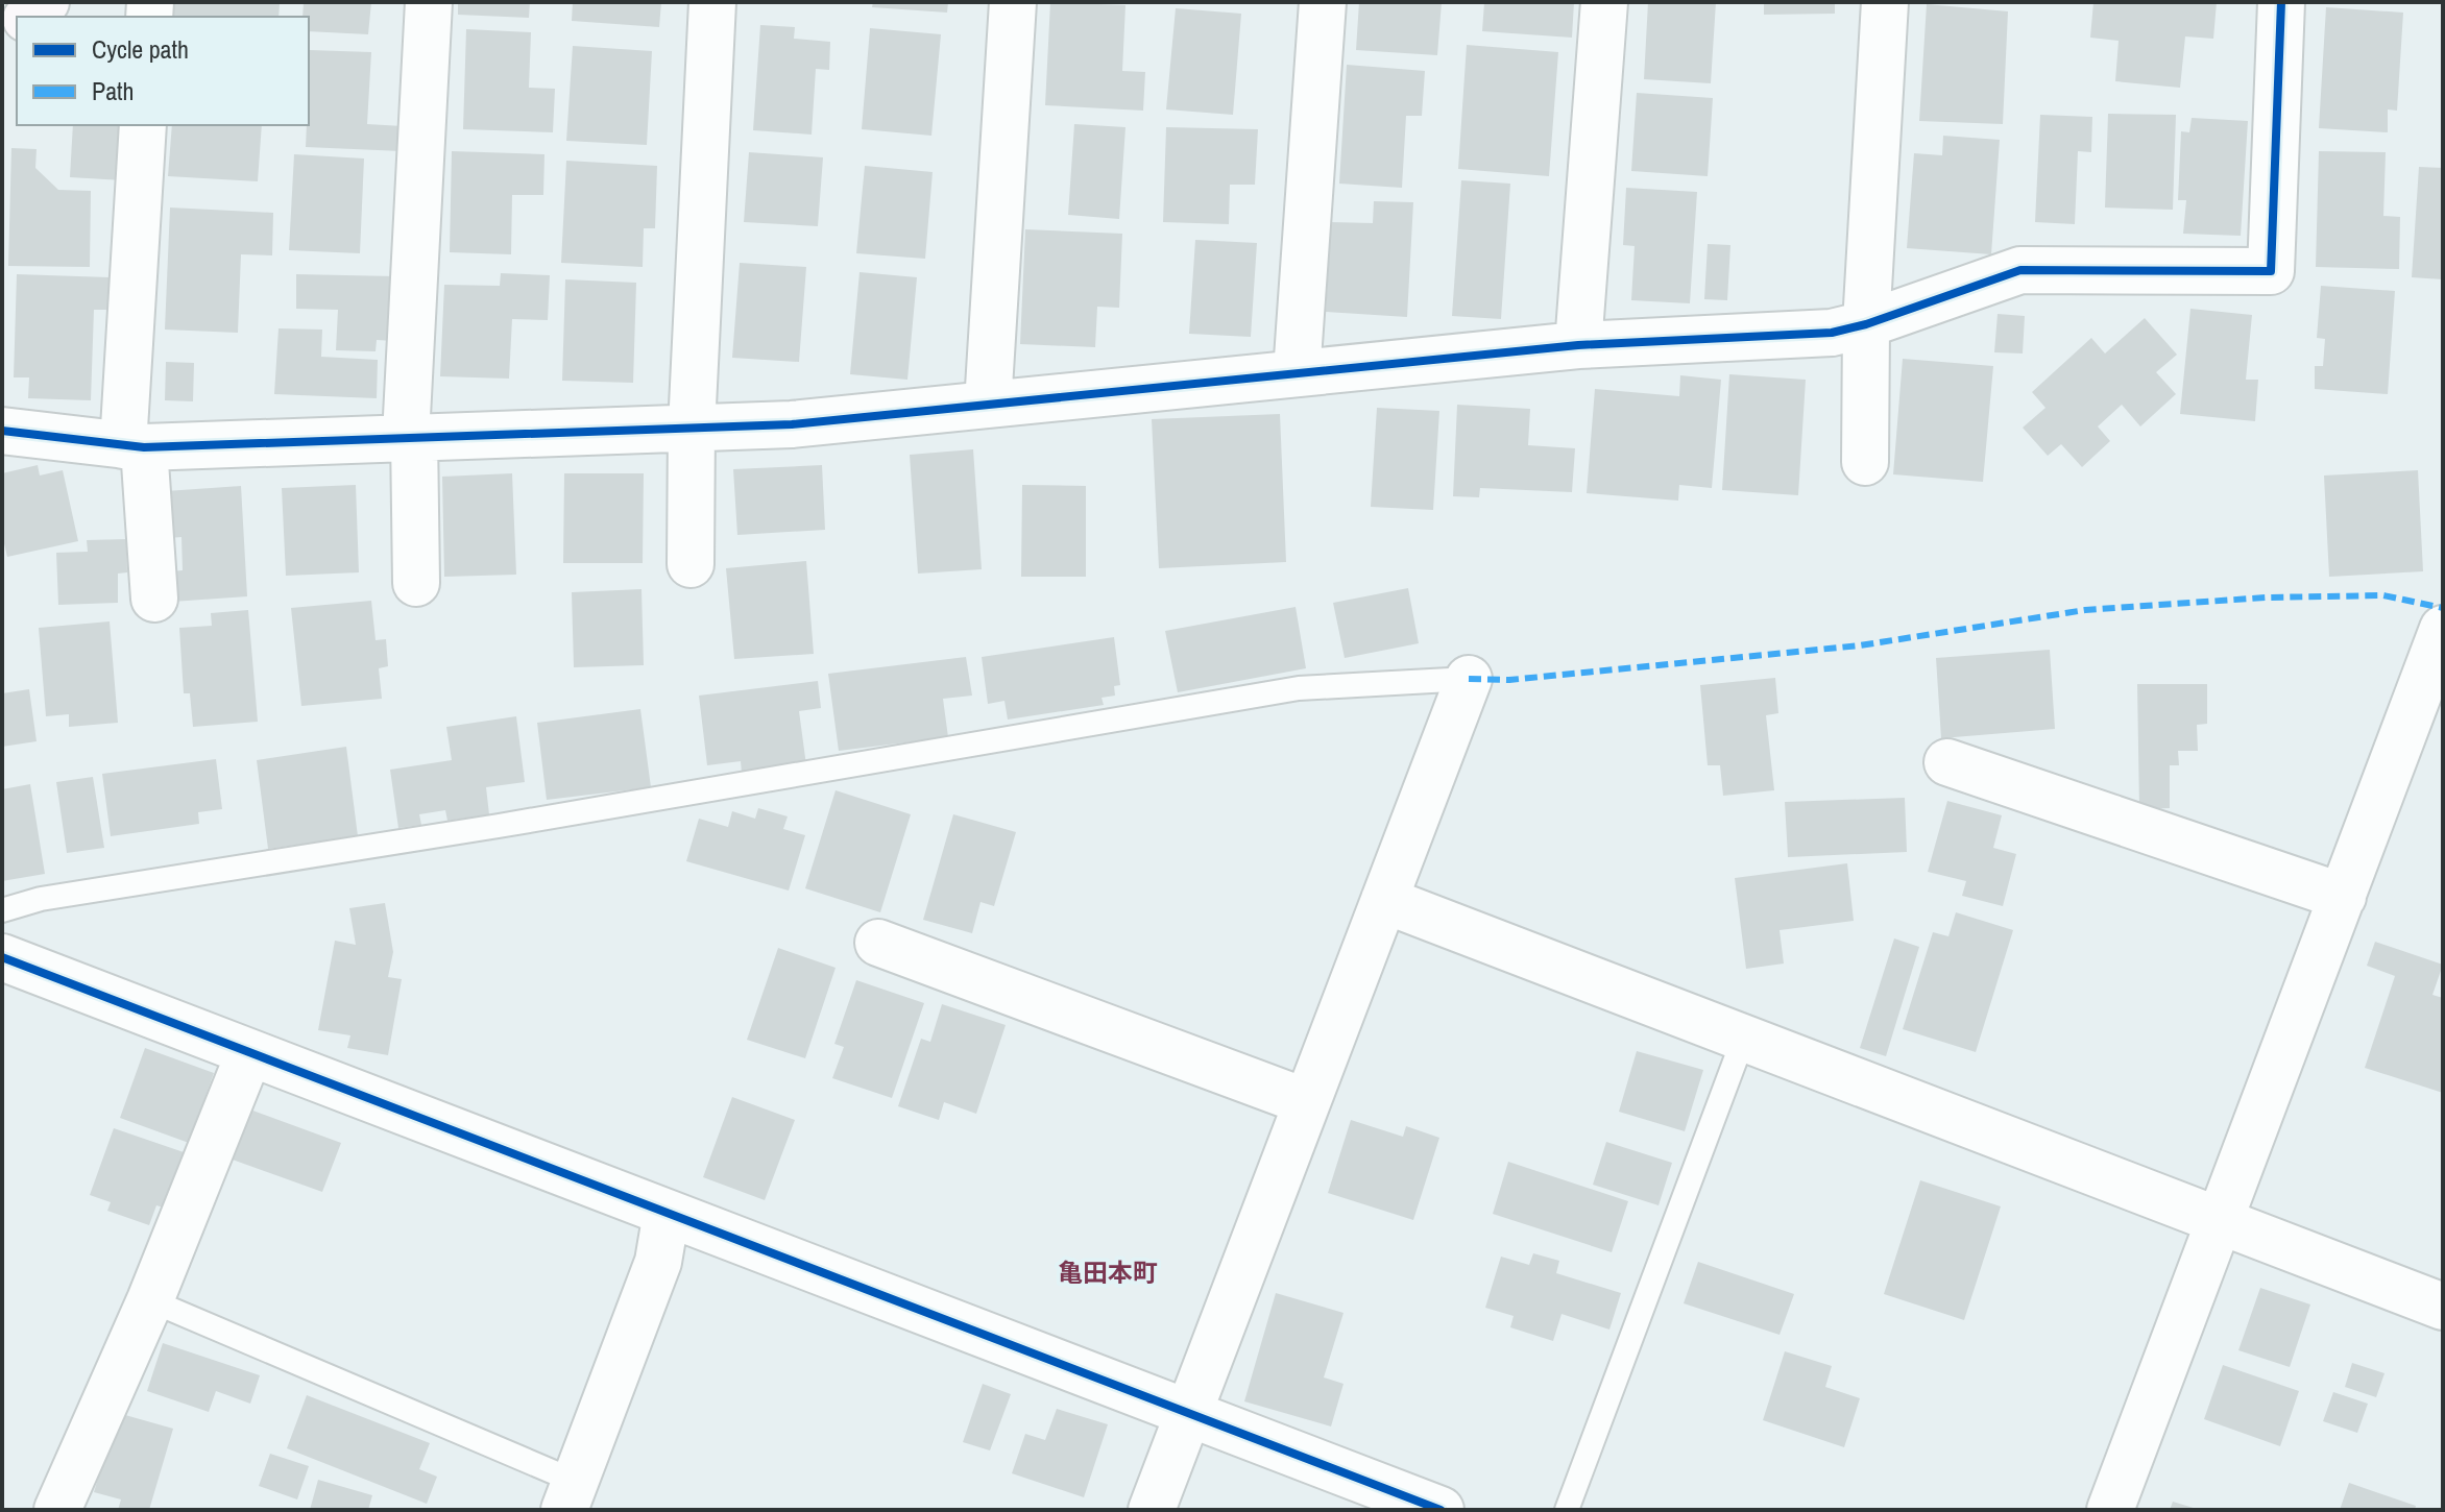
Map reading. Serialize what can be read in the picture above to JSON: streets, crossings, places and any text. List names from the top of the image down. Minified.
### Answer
{"districts":["亀田本町"],"legend":["Cycle path","Path"]}
